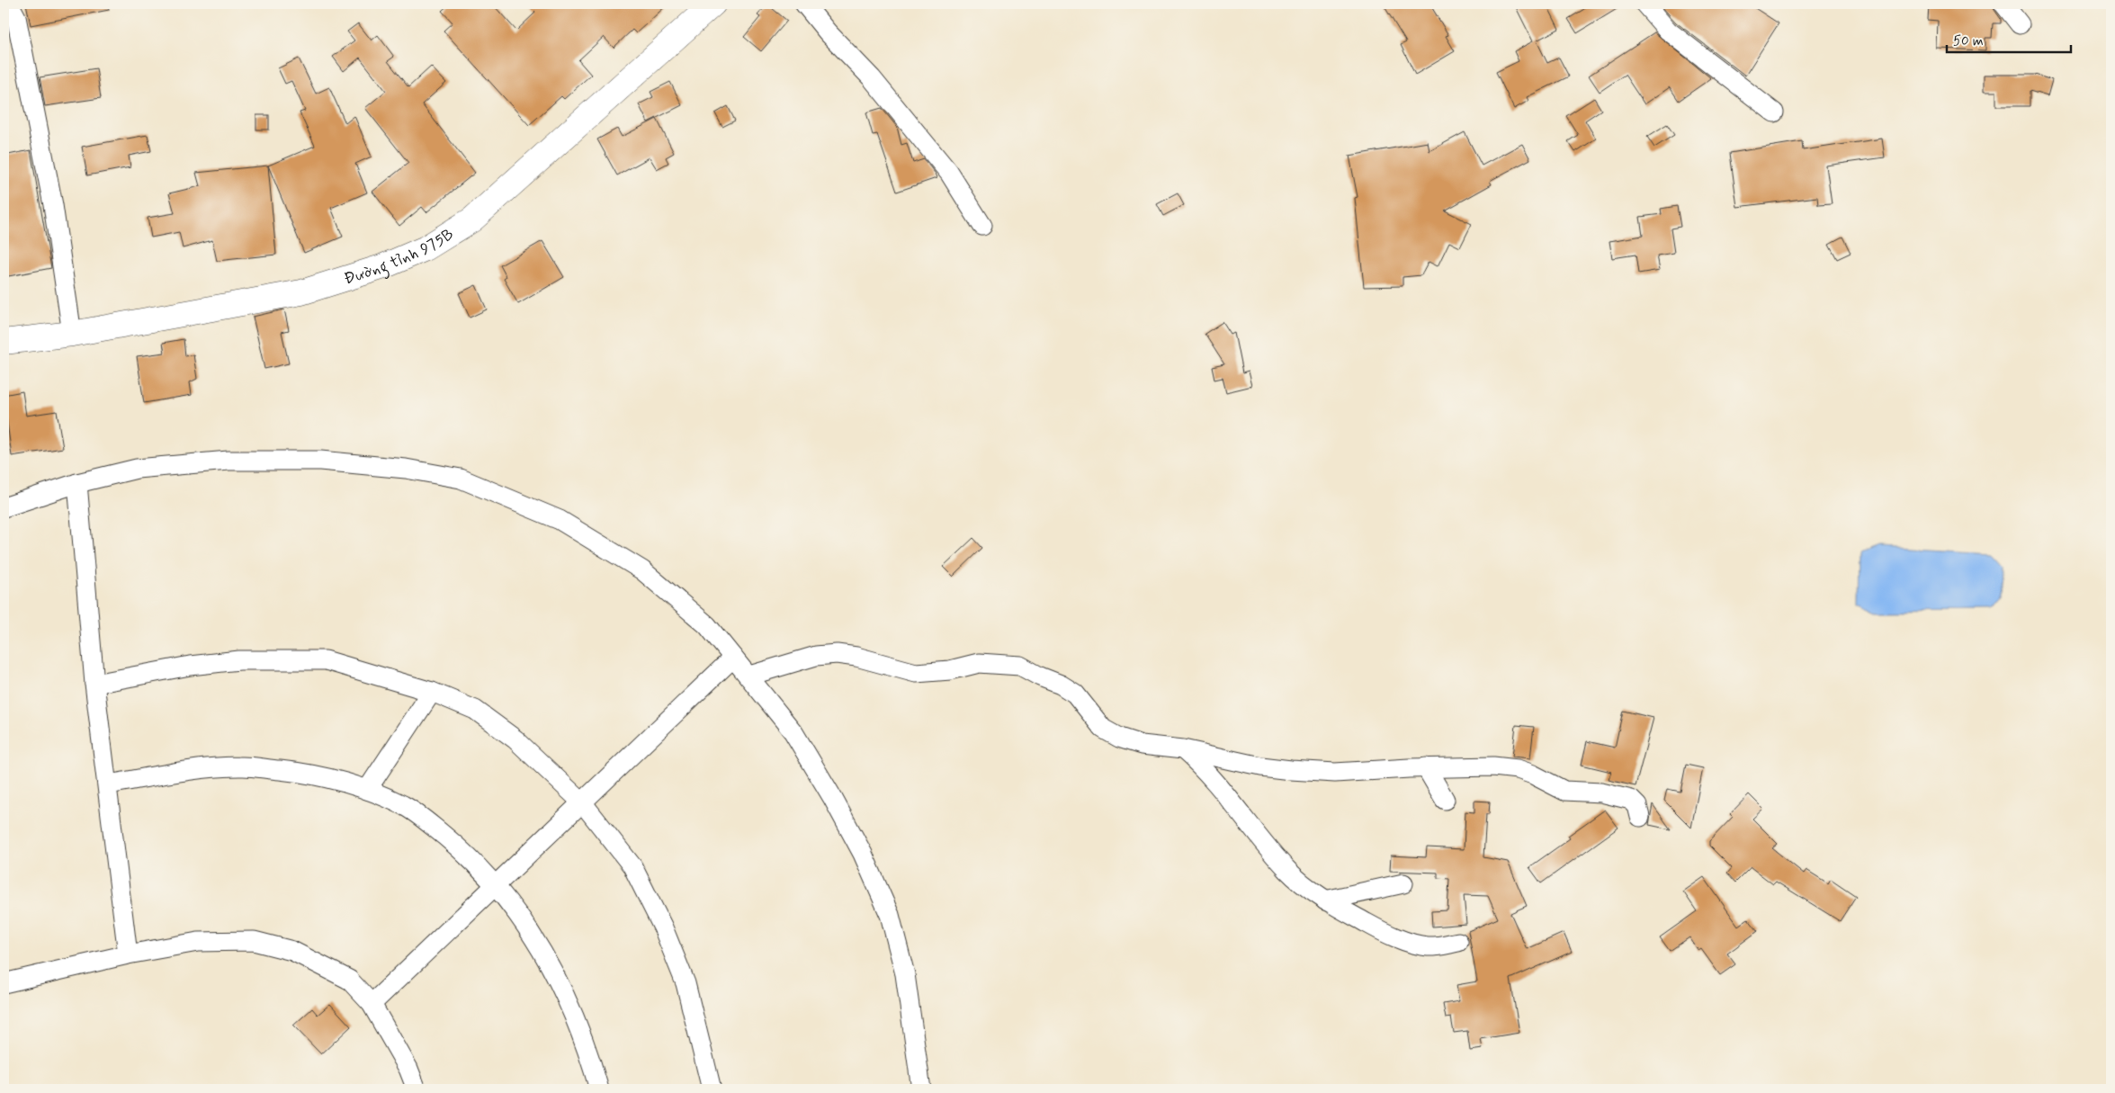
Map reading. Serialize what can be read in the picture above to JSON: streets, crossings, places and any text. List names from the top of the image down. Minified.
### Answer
{"streets":{"main road":["Đường tỉnh 975B"]},"scale_bar":"50 m"}
